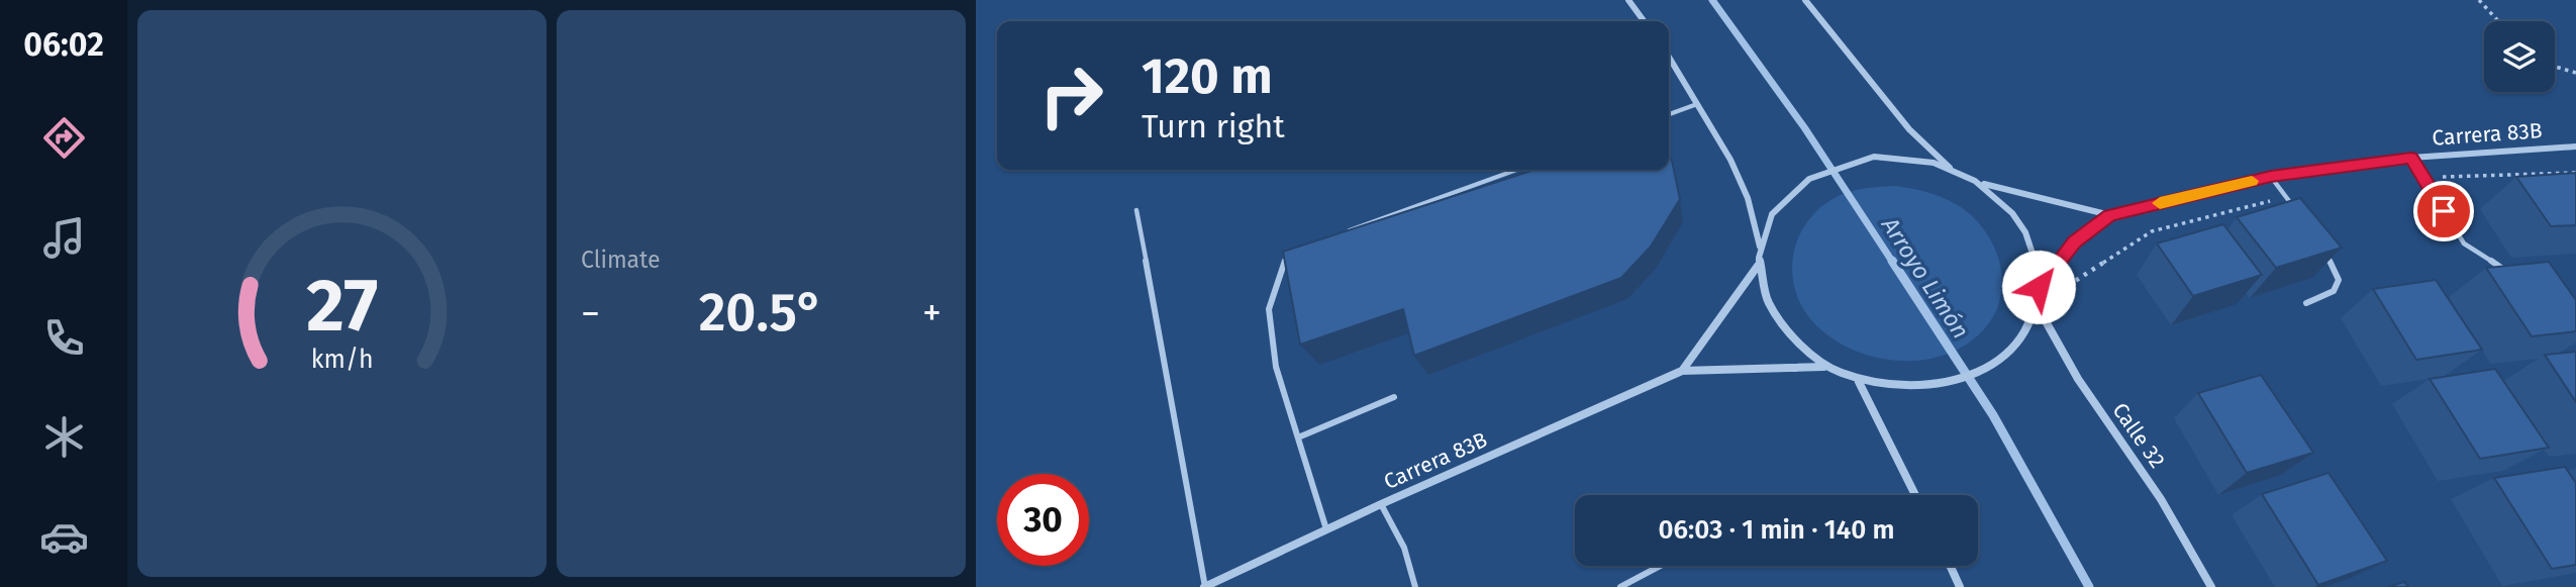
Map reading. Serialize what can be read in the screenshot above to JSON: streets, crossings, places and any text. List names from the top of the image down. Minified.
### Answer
{"streets":{"street":["Carrera 83B","Calle 32"]},"water":["Arroyo Limón"],"page":{"tabs":"06:02","tile":"Climate","turn":["120 m","Turn right"],"heat":["−","20.5°","+"],"limit":"30","trip":"06:03 · 1 min · 140 m","gauge":["27","km/h"]}}
